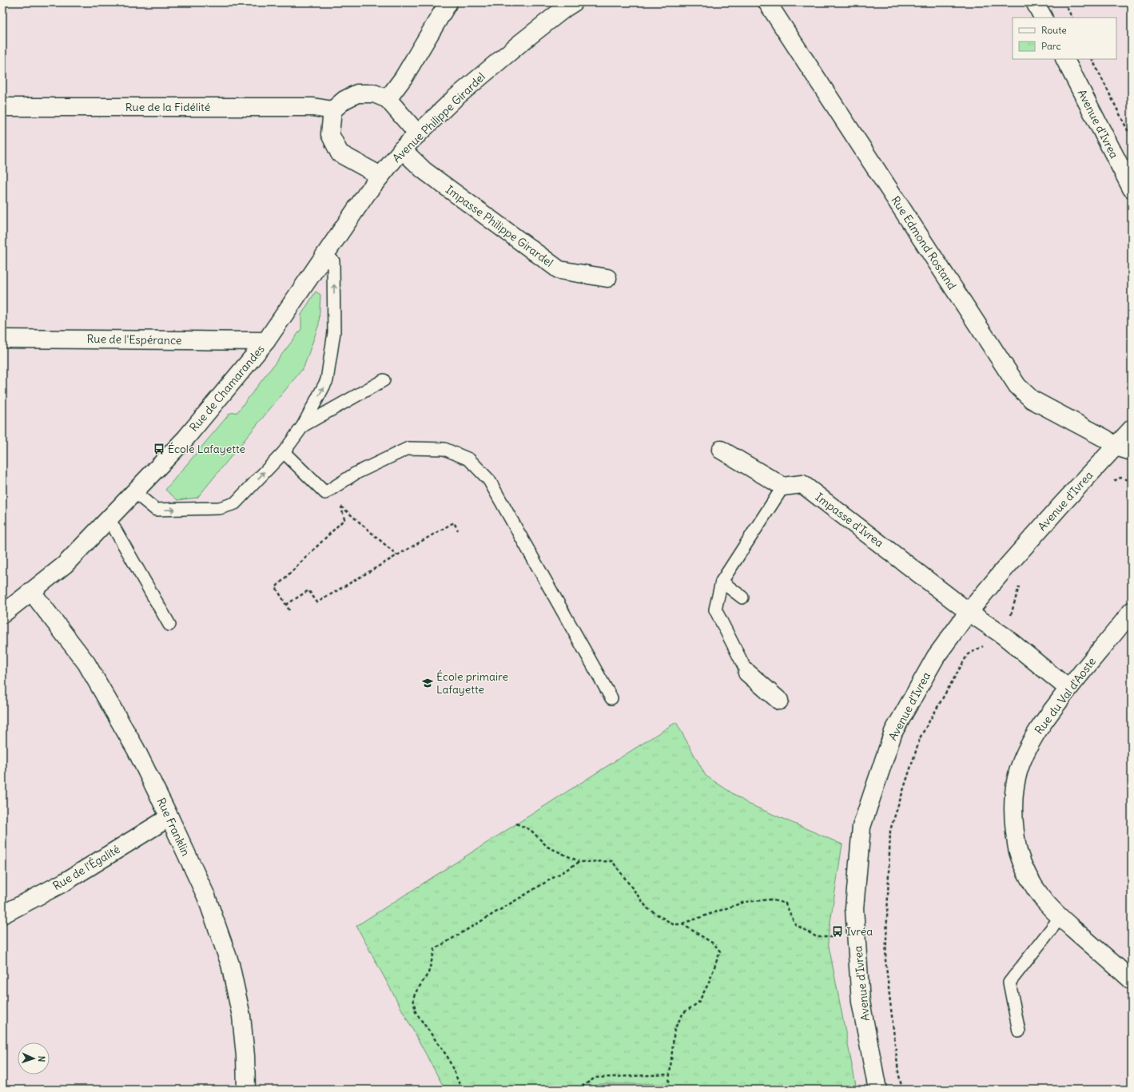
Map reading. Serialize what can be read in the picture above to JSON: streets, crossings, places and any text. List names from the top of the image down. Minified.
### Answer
{"streets":{"street":["Rue de la Fidélité","Avenue Philippe Girardel","Avenue d'Ivrea","Impasse Philippe Girardel","Rue Edmond Rostand","Rue de l'Espérance","Rue de Chamarandes","Impasse d'Ivrea","Rue du Val d'Aoste","Rue Franklin","Rue de l'Égalité"]},"crossings":[["Rue de la Fidélité","Avenue Philippe Girardel"],["Rue de la Fidélité","Impasse Philippe Girardel"],["Avenue Philippe Girardel","Impasse Philippe Girardel"],["Avenue Philippe Girardel","Rue de Chamarandes"],["Avenue d'Ivrea","Rue Edmond Rostand"],["Avenue d'Ivrea","Impasse d'Ivrea"],["Rue de l'Espérance","Rue de Chamarandes"],["Rue de Chamarandes","Rue Franklin"],["Impasse d'Ivrea","Rue du Val d'Aoste"],["Rue Franklin","Rue de l'Égalité"]],"places":{"bus stop":["École Lafayette","Ivréa"],"school or university":["École primaire Lafayette"]},"legend":["Route","Parc"],"north":"right"}
